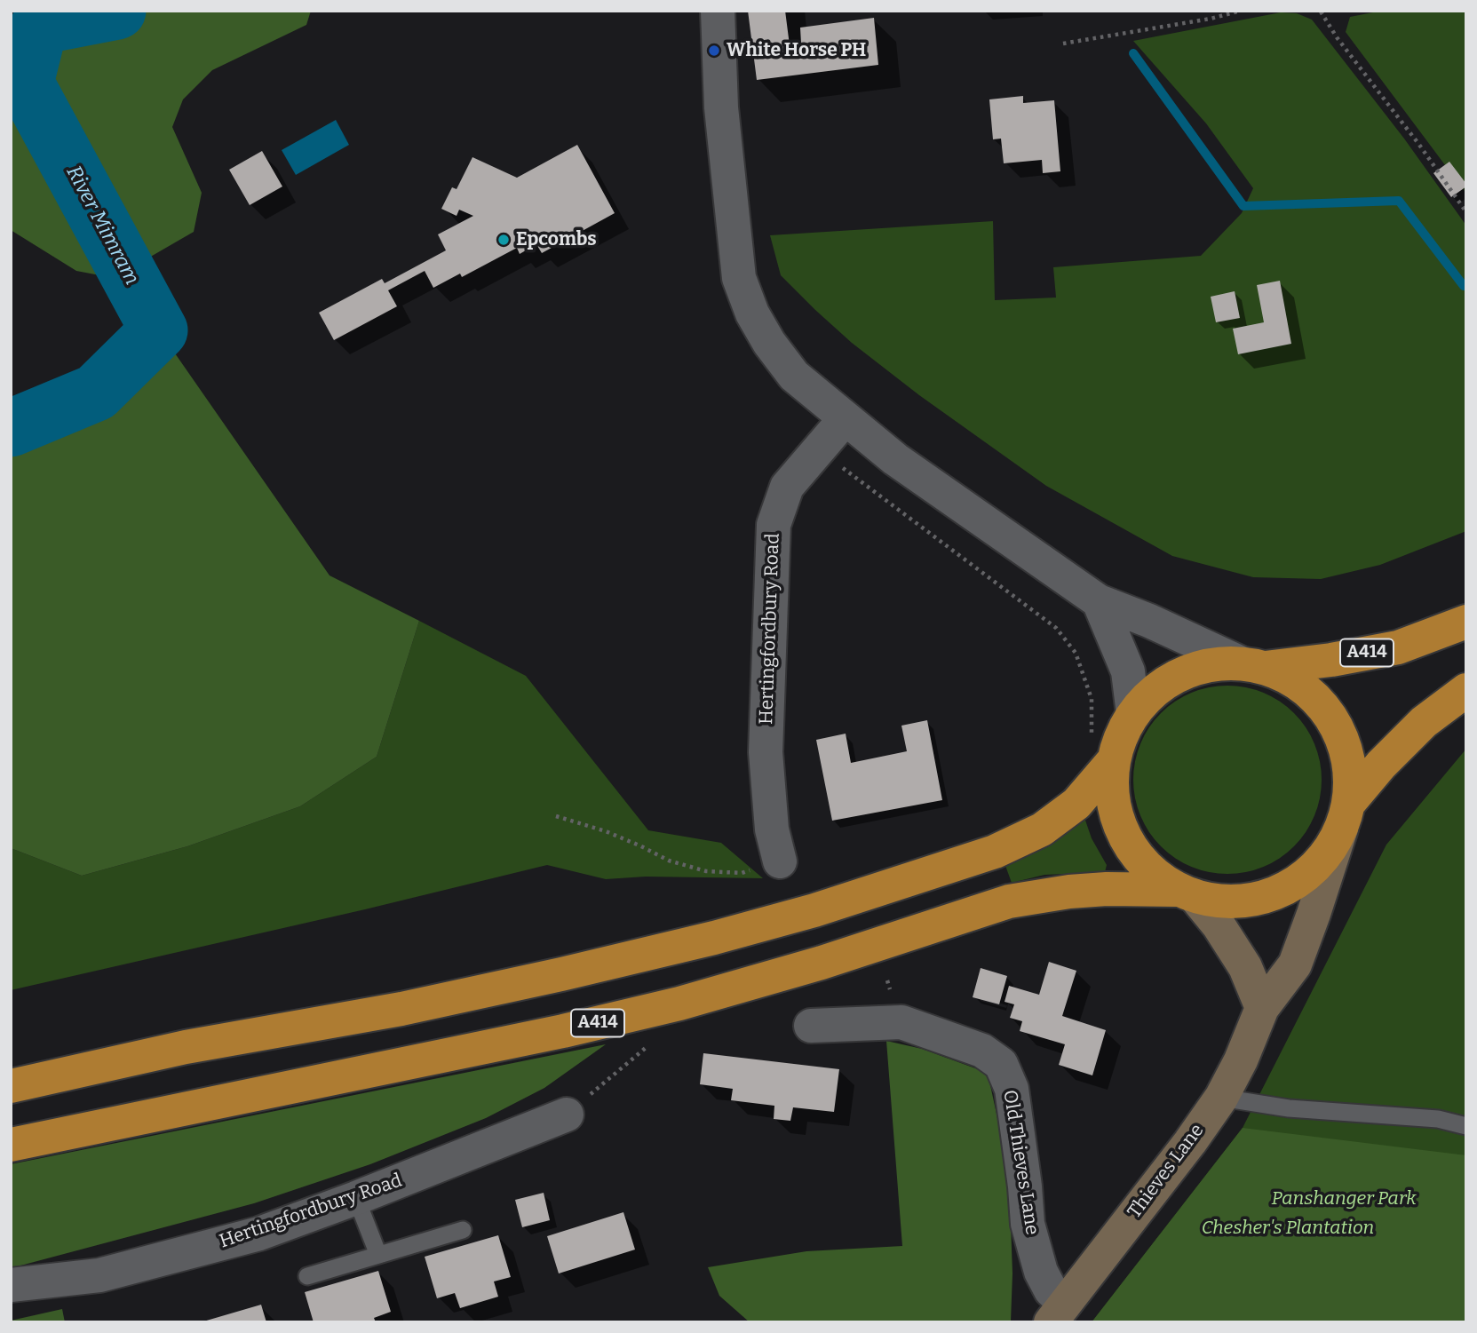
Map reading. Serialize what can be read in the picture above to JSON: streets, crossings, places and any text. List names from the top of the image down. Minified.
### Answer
{"streets":{"highway":["A414"],"street":["Hertingfordbury Road","Old Thieves Lane","Thieves Lane"]},"crossings":[["Old Thieves Lane","Thieves Lane"]],"water":["River Mimram"],"parks":["Panshanger Park","Chesher's Plantation"],"places":["White Horse PH","Epcombs"]}
